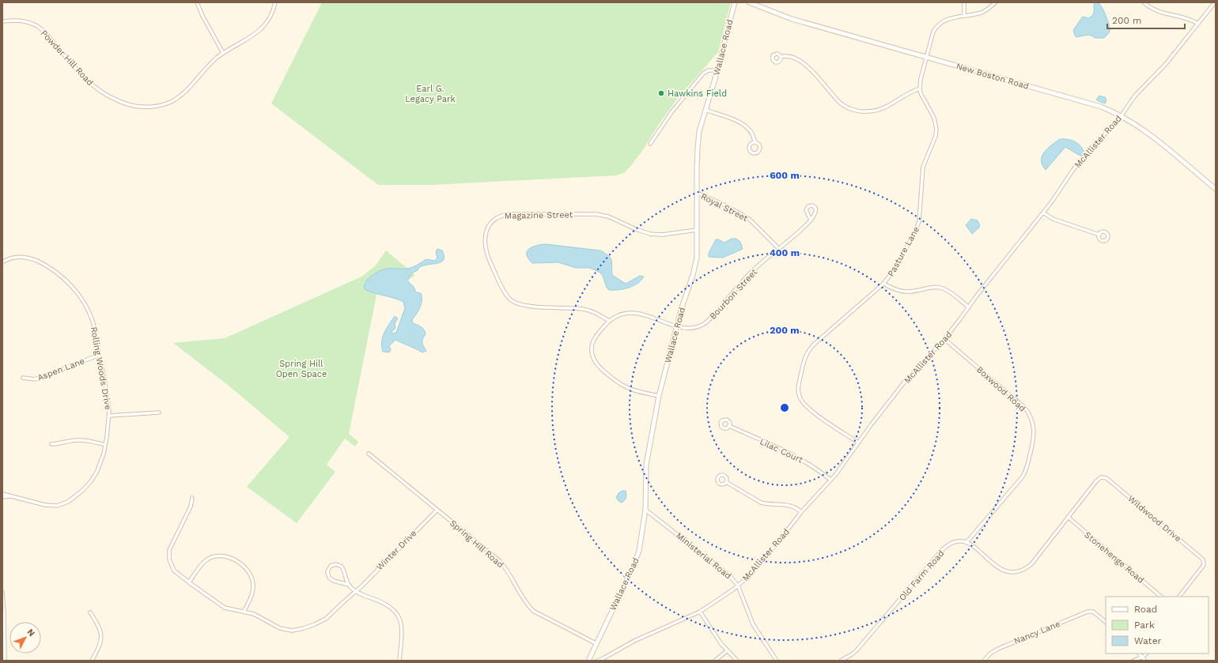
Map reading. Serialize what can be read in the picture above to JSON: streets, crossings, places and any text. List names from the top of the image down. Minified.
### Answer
{"streets":{"street":["Wallace Road","Powder Hill Road","New Boston Road","McAllister Road","Royal Street","Magazine Street","Pasture Lane","Bourbon Street","Rolling Woods Drive","Aspen Lane","Boxwood Road","Lilac Court","Wildwood Drive","Spring Hill Road","Winter Drive","Ministerial Road","Stonehenge Road","Old Farm Road","Nancy Lane"]},"crossings":[["Wallace Road","Royal Street"],["Wallace Road","Magazine Street"],["Wallace Road","Bourbon Street"],["Wallace Road","Spring Hill Road"],["Wallace Road","Ministerial Road"],["New Boston Road","McAllister Road"],["McAllister Road","Pasture Lane"],["McAllister Road","Boxwood Road"],["McAllister Road","Lilac Court"],["McAllister Road","Ministerial Road"],["Royal Street","Bourbon Street"],["Magazine Street","Bourbon Street"],["Rolling Woods Drive","Aspen Lane"],["Boxwood Road","Old Farm Road"],["Wildwood Drive","Stonehenge Road"],["Spring Hill Road","Winter Drive"]],"parks":["Earl G. Legacy Park","Spring Hill Open Space"],"places":["Hawkins Field"],"legend":["Road","Park","Water"],"scale_bar":"200 m","north":"top right","rings":["600 m","400 m","200 m"]}
